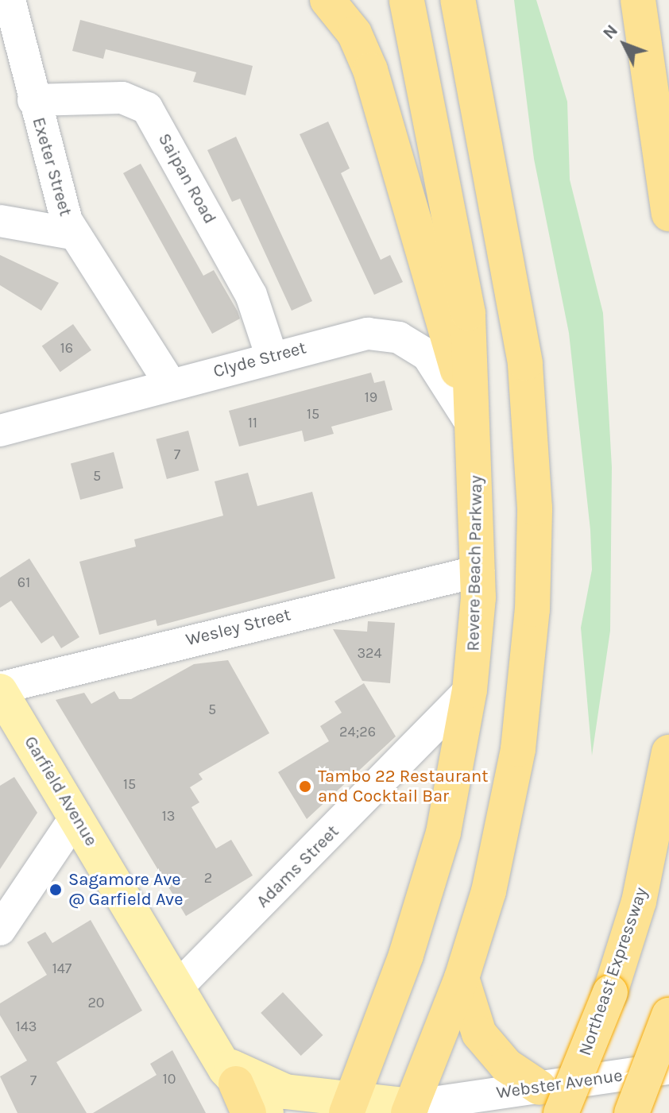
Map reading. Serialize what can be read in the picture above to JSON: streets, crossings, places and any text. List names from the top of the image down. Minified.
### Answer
{"streets":{"highway":["Revere Beach Parkway","Northeast Expressway"],"main road":["Garfield Avenue"],"street":["Exeter Street","Saipan Road","Clyde Street","Wesley Street","Adams Street","Webster Avenue"]},"crossings":[["Exeter Street","Saipan Road"],["Exeter Street","Clyde Street"],["Saipan Road","Clyde Street"],["Clyde Street","Revere Beach Parkway"],["Revere Beach Parkway","Wesley Street"],["Revere Beach Parkway","Garfield Avenue"],["Revere Beach Parkway","Adams Street"],["Wesley Street","Garfield Avenue"],["Garfield Avenue","Adams Street"],["Garfield Avenue","Webster Avenue"],["Northeast Expressway","Webster Avenue"]],"places":["Tambo 22 Restaurant and Cocktail Bar","Sagamore Ave @ Garfield Ave"],"house_numbers":["16","19","15","11","7","5","61","324","5","24;26","15","13","2","147","20","143","10","7"],"north":"top left"}
